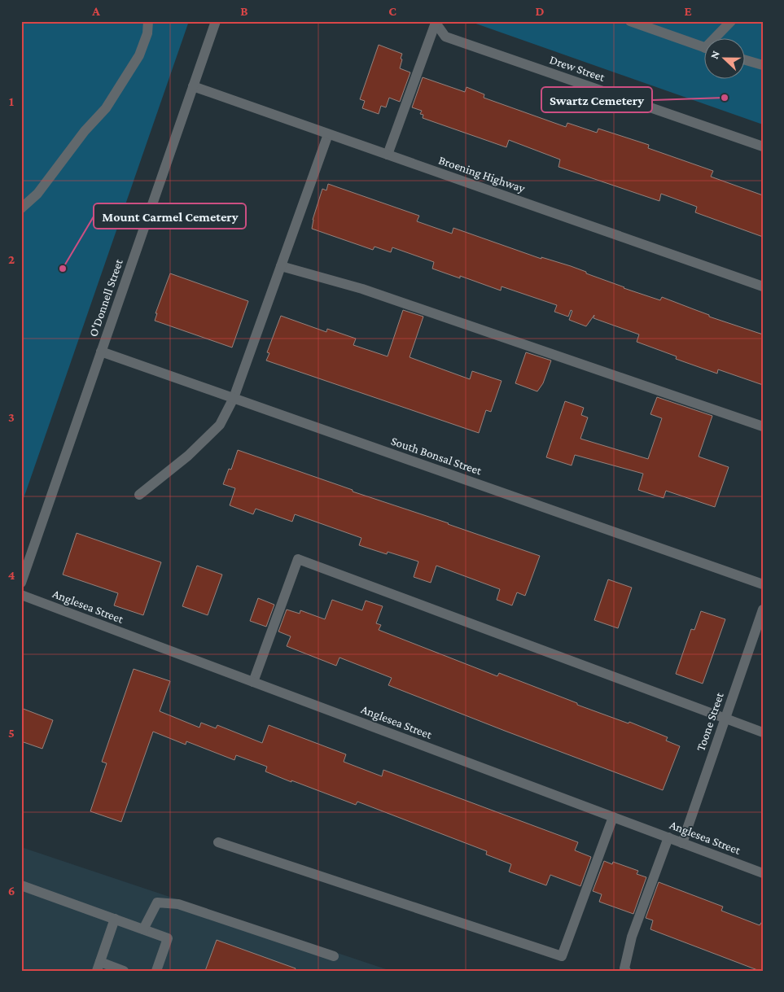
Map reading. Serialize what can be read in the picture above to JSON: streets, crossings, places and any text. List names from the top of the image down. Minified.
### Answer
{"streets":{"street":["Drew Street","Broening Highway","O'Donnell Street","South Bonsal Street","Anglesea Street","Toone Street"]},"crossings":[["Broening Highway","O'Donnell Street"],["O'Donnell Street","South Bonsal Street"],["Anglesea Street","Toone Street"]],"places":["Swartz Cemetery","Mount Carmel Cemetery"],"north":"left","grid":{"columns":["A","B","C","D","E"],"rows":["1","2","3","4","5","6"]}}
